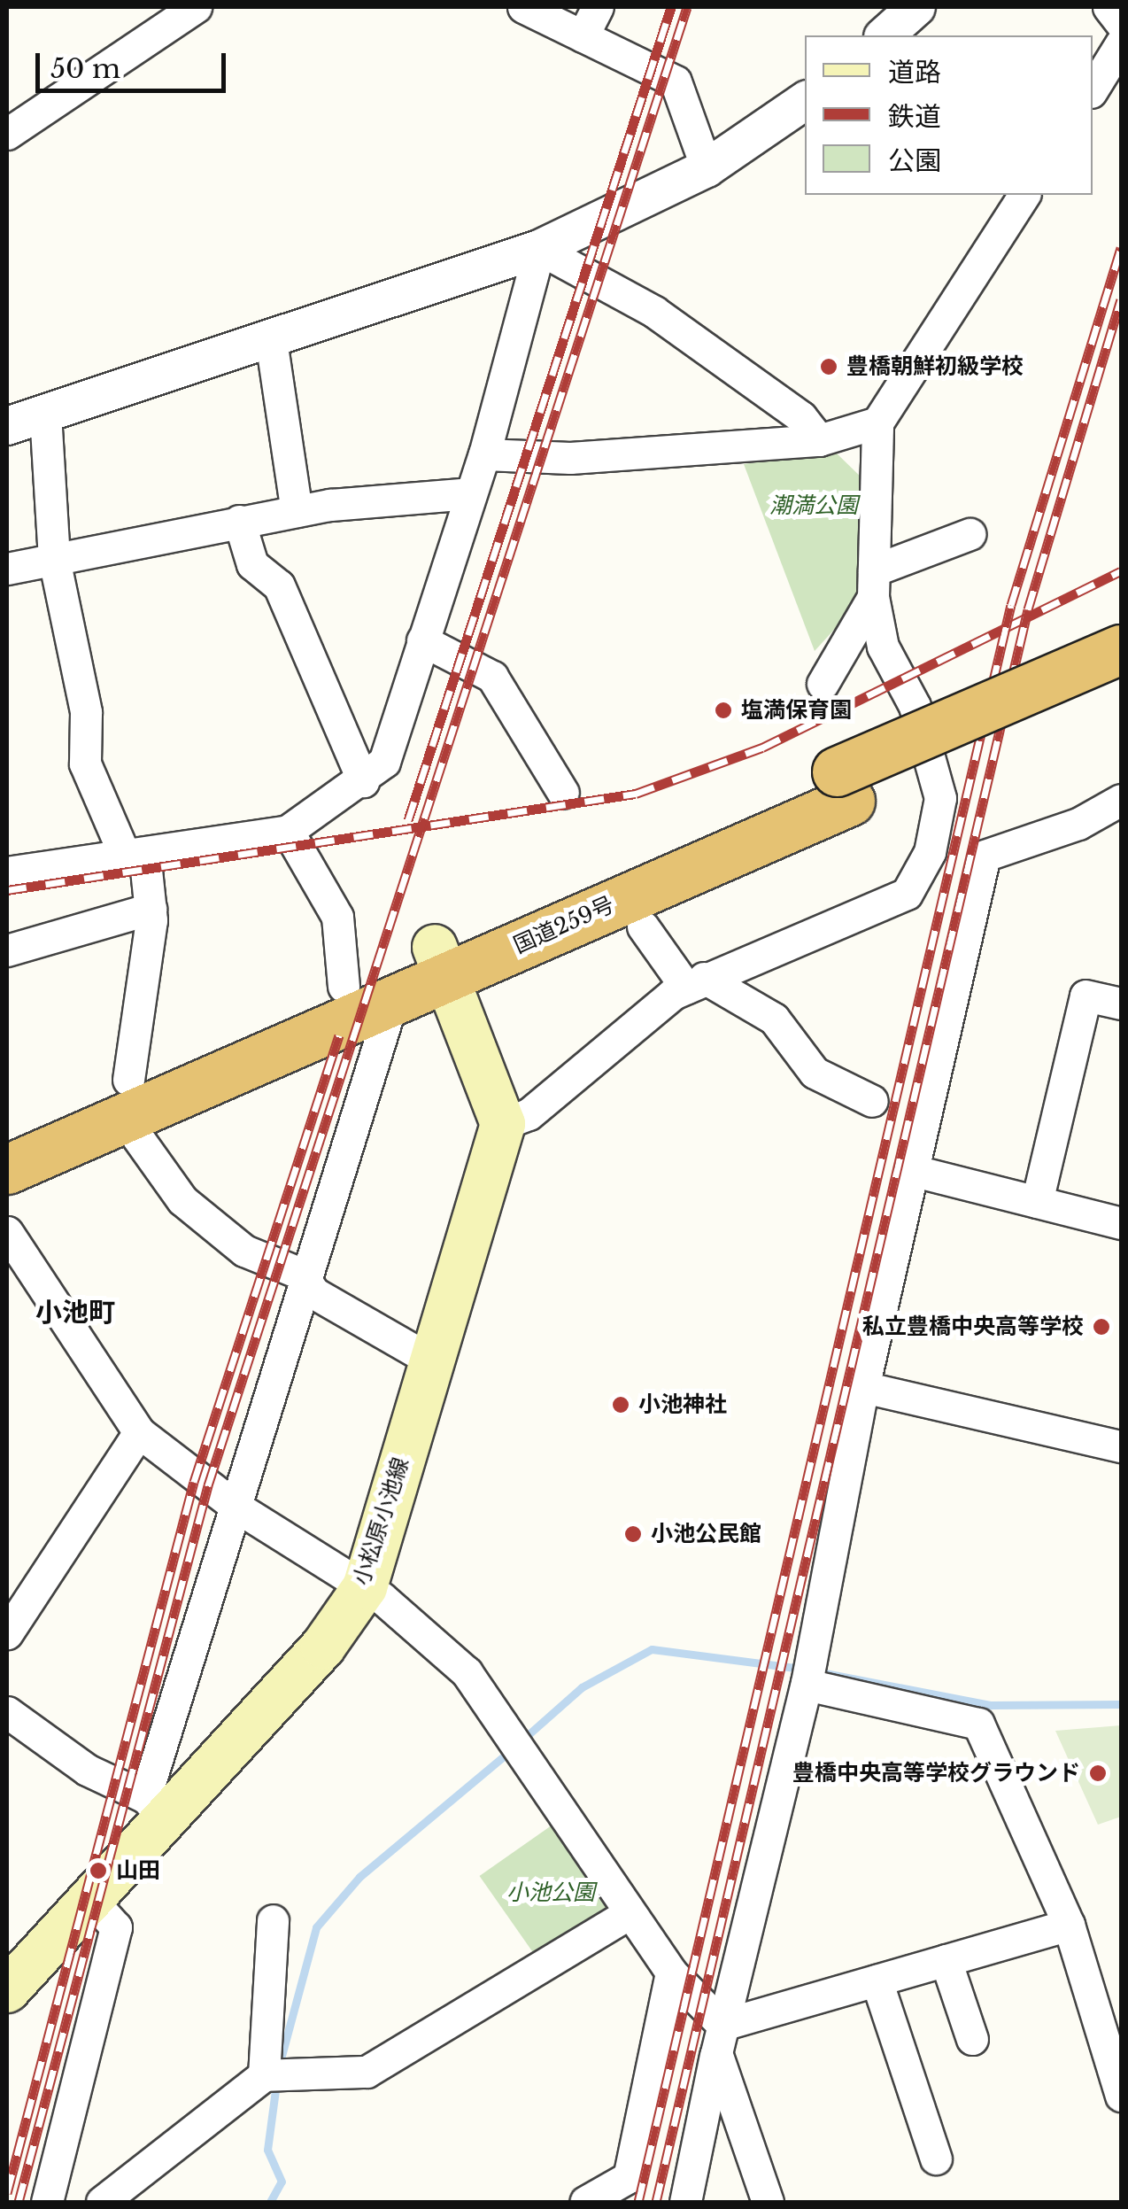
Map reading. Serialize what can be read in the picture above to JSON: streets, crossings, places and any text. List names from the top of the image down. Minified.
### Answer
{"streets":{"highway":["国道259号"],"main road":["小松原小池線"]},"districts":["小池町"],"parks":["潮満公園","小池公園"],"places":["豊橋朝鮮初級学校","塩満保育園","私立豊橋中央高等学校","小池神社","小池公民館","豊橋中央高等学校グラウンド","山田"],"legend":["道路","鉄道","公園"],"scale_bar":"50 m"}
